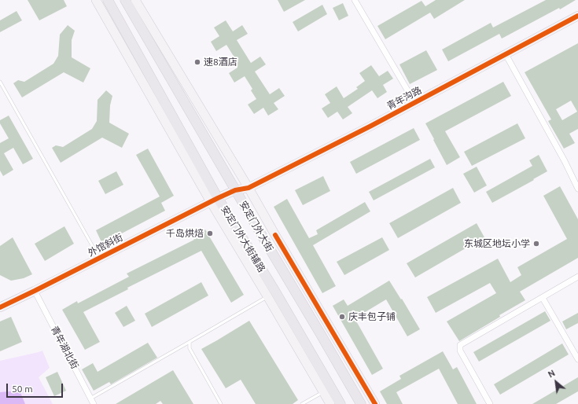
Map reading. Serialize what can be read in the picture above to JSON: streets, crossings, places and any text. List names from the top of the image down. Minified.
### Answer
{"streets":{"main road":["安定门外大街"],"street":["青年沟路","安定门外大街辅路","外馆斜街","青年湖北街"]},"crossings":[["青年沟路","安定门外大街"],["青年沟路","外馆斜街"],["安定门外大街","安定门外大街辅路"],["安定门外大街","外馆斜街"],["安定门外大街辅路","外馆斜街"],["外馆斜街","青年湖北街"]],"places":["速8酒店","千岛烘焙","东城区地坛小学","庆丰包子铺"],"scale_bar":"50 m","north":"top left"}
